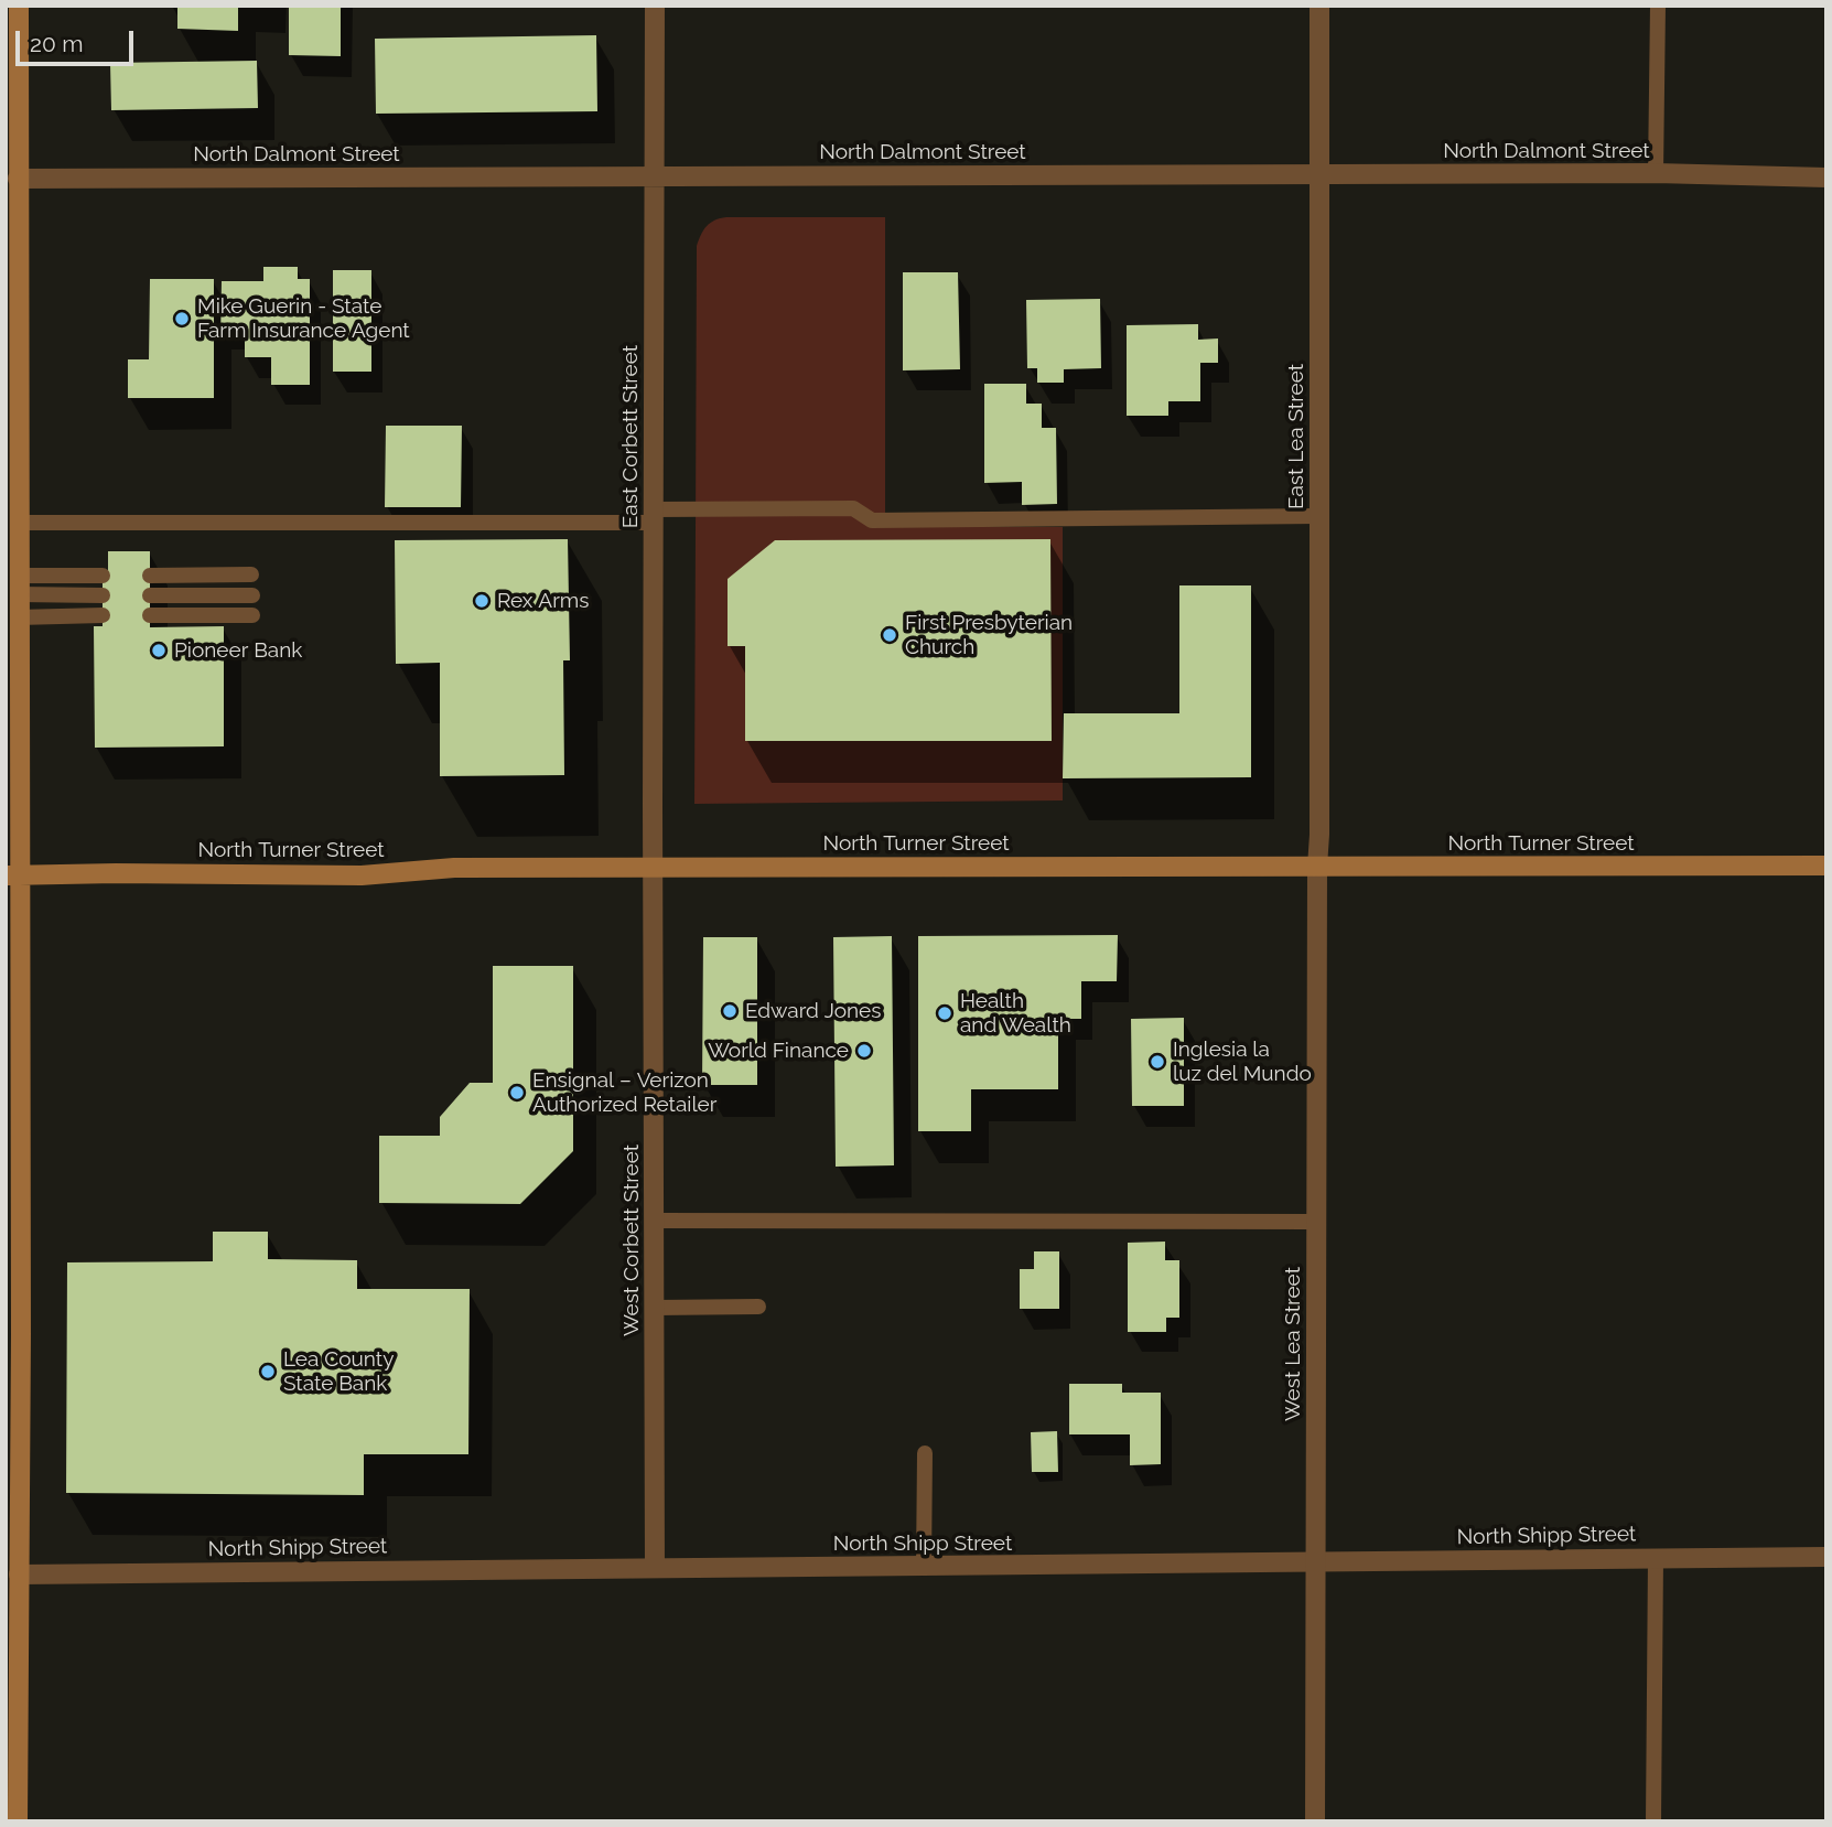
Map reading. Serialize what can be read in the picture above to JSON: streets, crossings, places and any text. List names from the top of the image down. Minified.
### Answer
{"streets":{"main road":["North Turner Street"],"street":["North Dalmont Street","East Corbett Street","East Lea Street","West Corbett Street","West Lea Street","North Shipp Street"]},"crossings":[["North Dalmont Street","East Corbett Street"],["North Dalmont Street","East Lea Street"],["East Corbett Street","North Turner Street"],["East Corbett Street","West Corbett Street"],["East Lea Street","North Turner Street"],["East Lea Street","West Lea Street"],["North Turner Street","West Corbett Street"],["North Turner Street","West Lea Street"],["West Corbett Street","North Shipp Street"],["West Lea Street","North Shipp Street"]],"places":["Mike Guerin - State Farm Insurance Agent","Rex Arms","First Presbyterian Church","Pioneer Bank","Edward Jones","Health and Wealth","World Finance","Inglesia la luz del Mundo","Ensignal – Verizon Authorized Retailer","Lea County State Bank"],"scale_bar":"20 m"}
